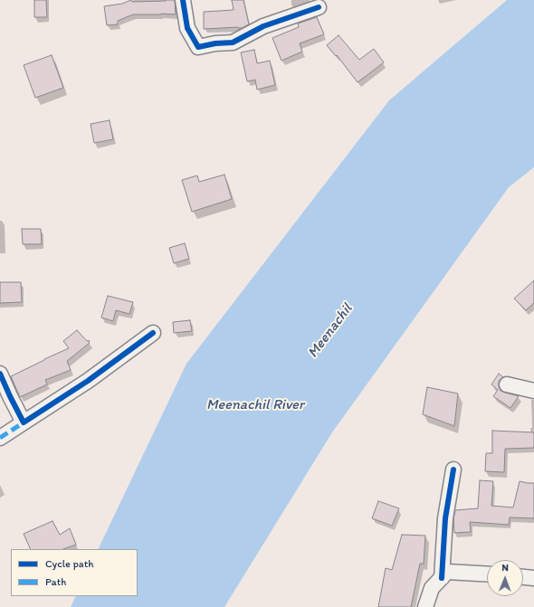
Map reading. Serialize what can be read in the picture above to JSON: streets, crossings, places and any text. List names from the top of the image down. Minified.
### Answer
{"water":["Meenachil","Meenachil River"],"legend":["Cycle path","Path"],"north":"top"}
